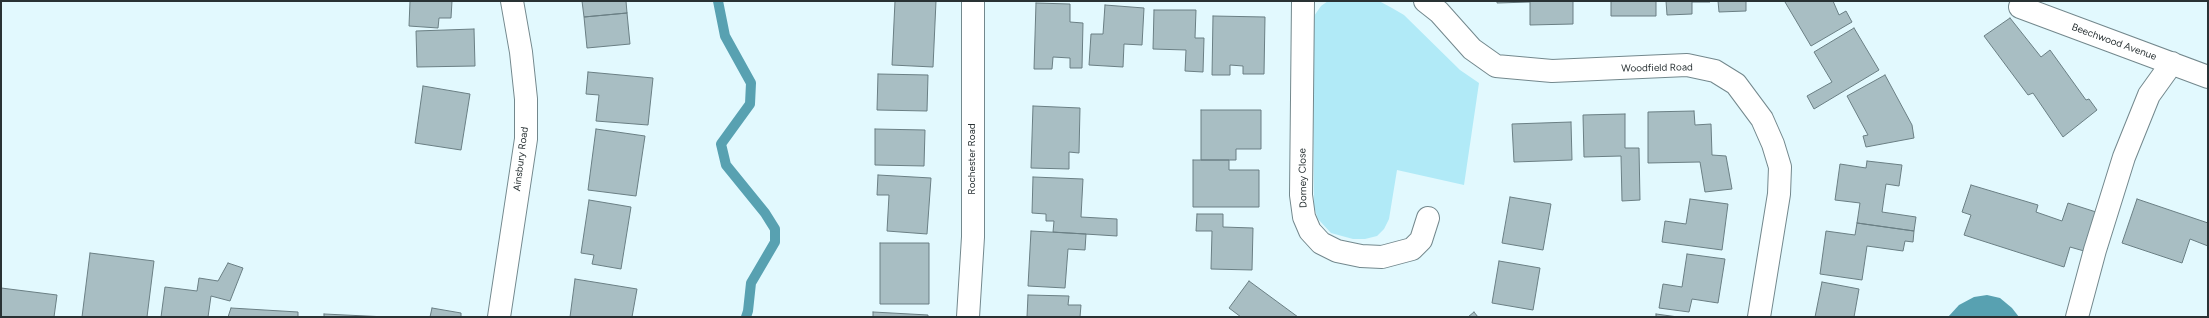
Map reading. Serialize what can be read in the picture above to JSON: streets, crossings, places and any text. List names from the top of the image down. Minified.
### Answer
{"streets":{"street":["Beechwood Avenue","Woodfield Road","Ainsbury Road","Rochester Road","Dorney Close"]}}
